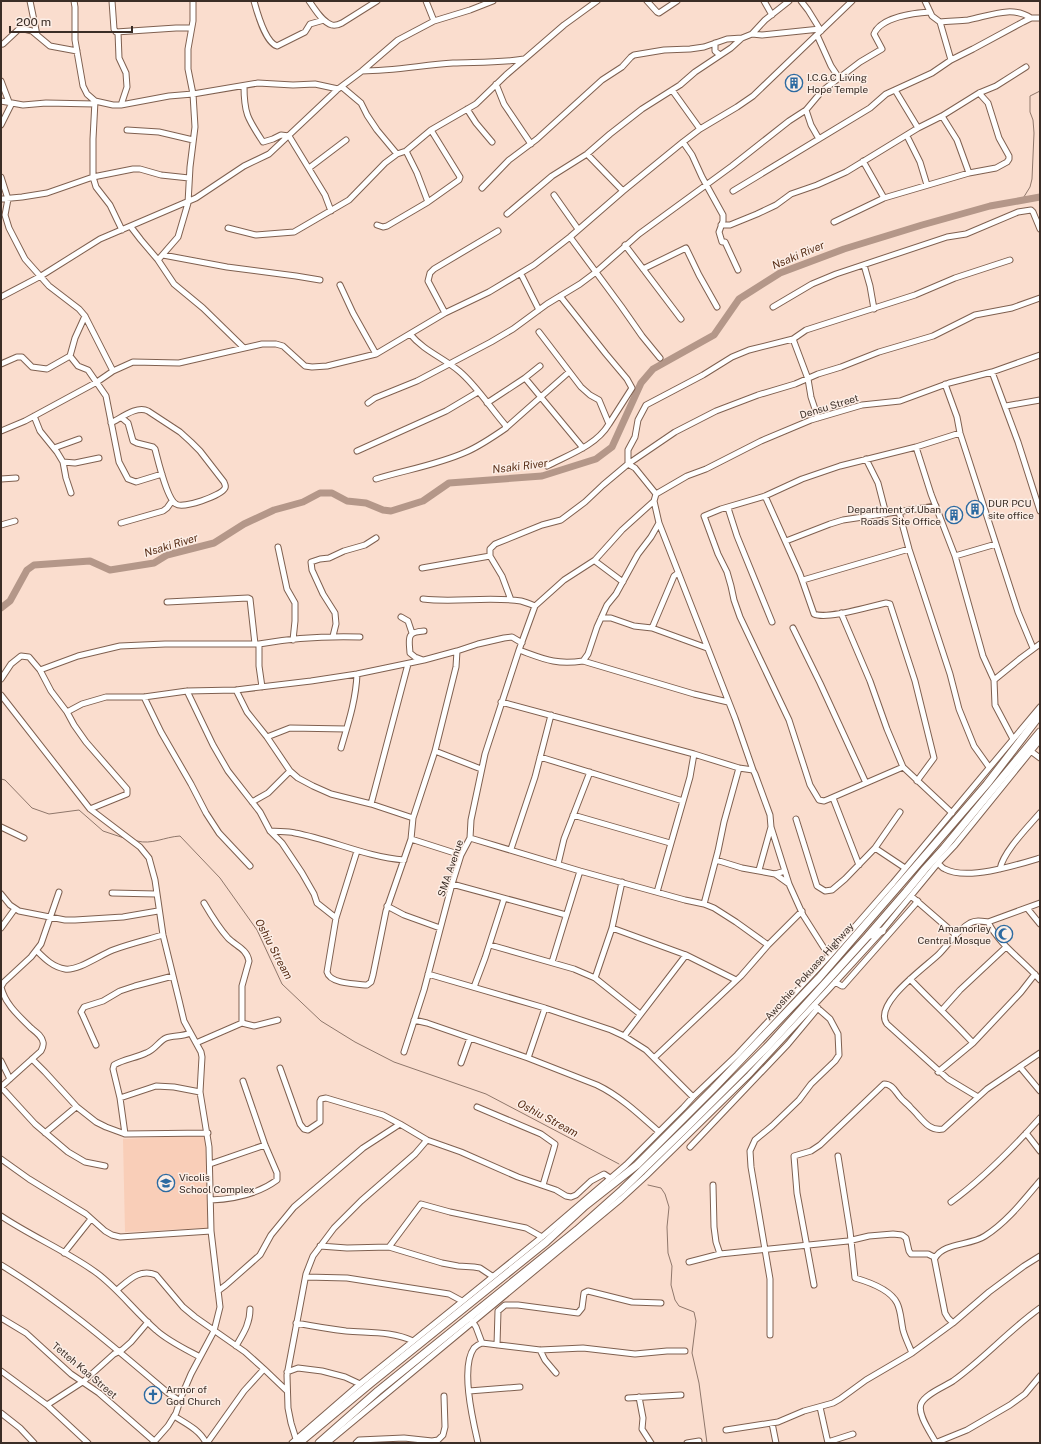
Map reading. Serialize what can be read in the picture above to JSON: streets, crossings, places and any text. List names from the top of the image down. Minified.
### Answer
{"streets":{"main road":["Awoshie - Pokuase Highway"],"street":["Densu Street","SMA Avenue","Tetteh Kaa Street"]},"water":["Nsaki River","Oshiu Stream"],"places":{"building":["I.C.G.C Living Hope Temple","DUR PCU site office","Department of Uban Roads Site Office"],"mosque":["Amamorley Central Mosque"],"school or university":["Vicolis School Complex"],"church":["Armor of God Church"]},"scale_bar":"200 m"}
